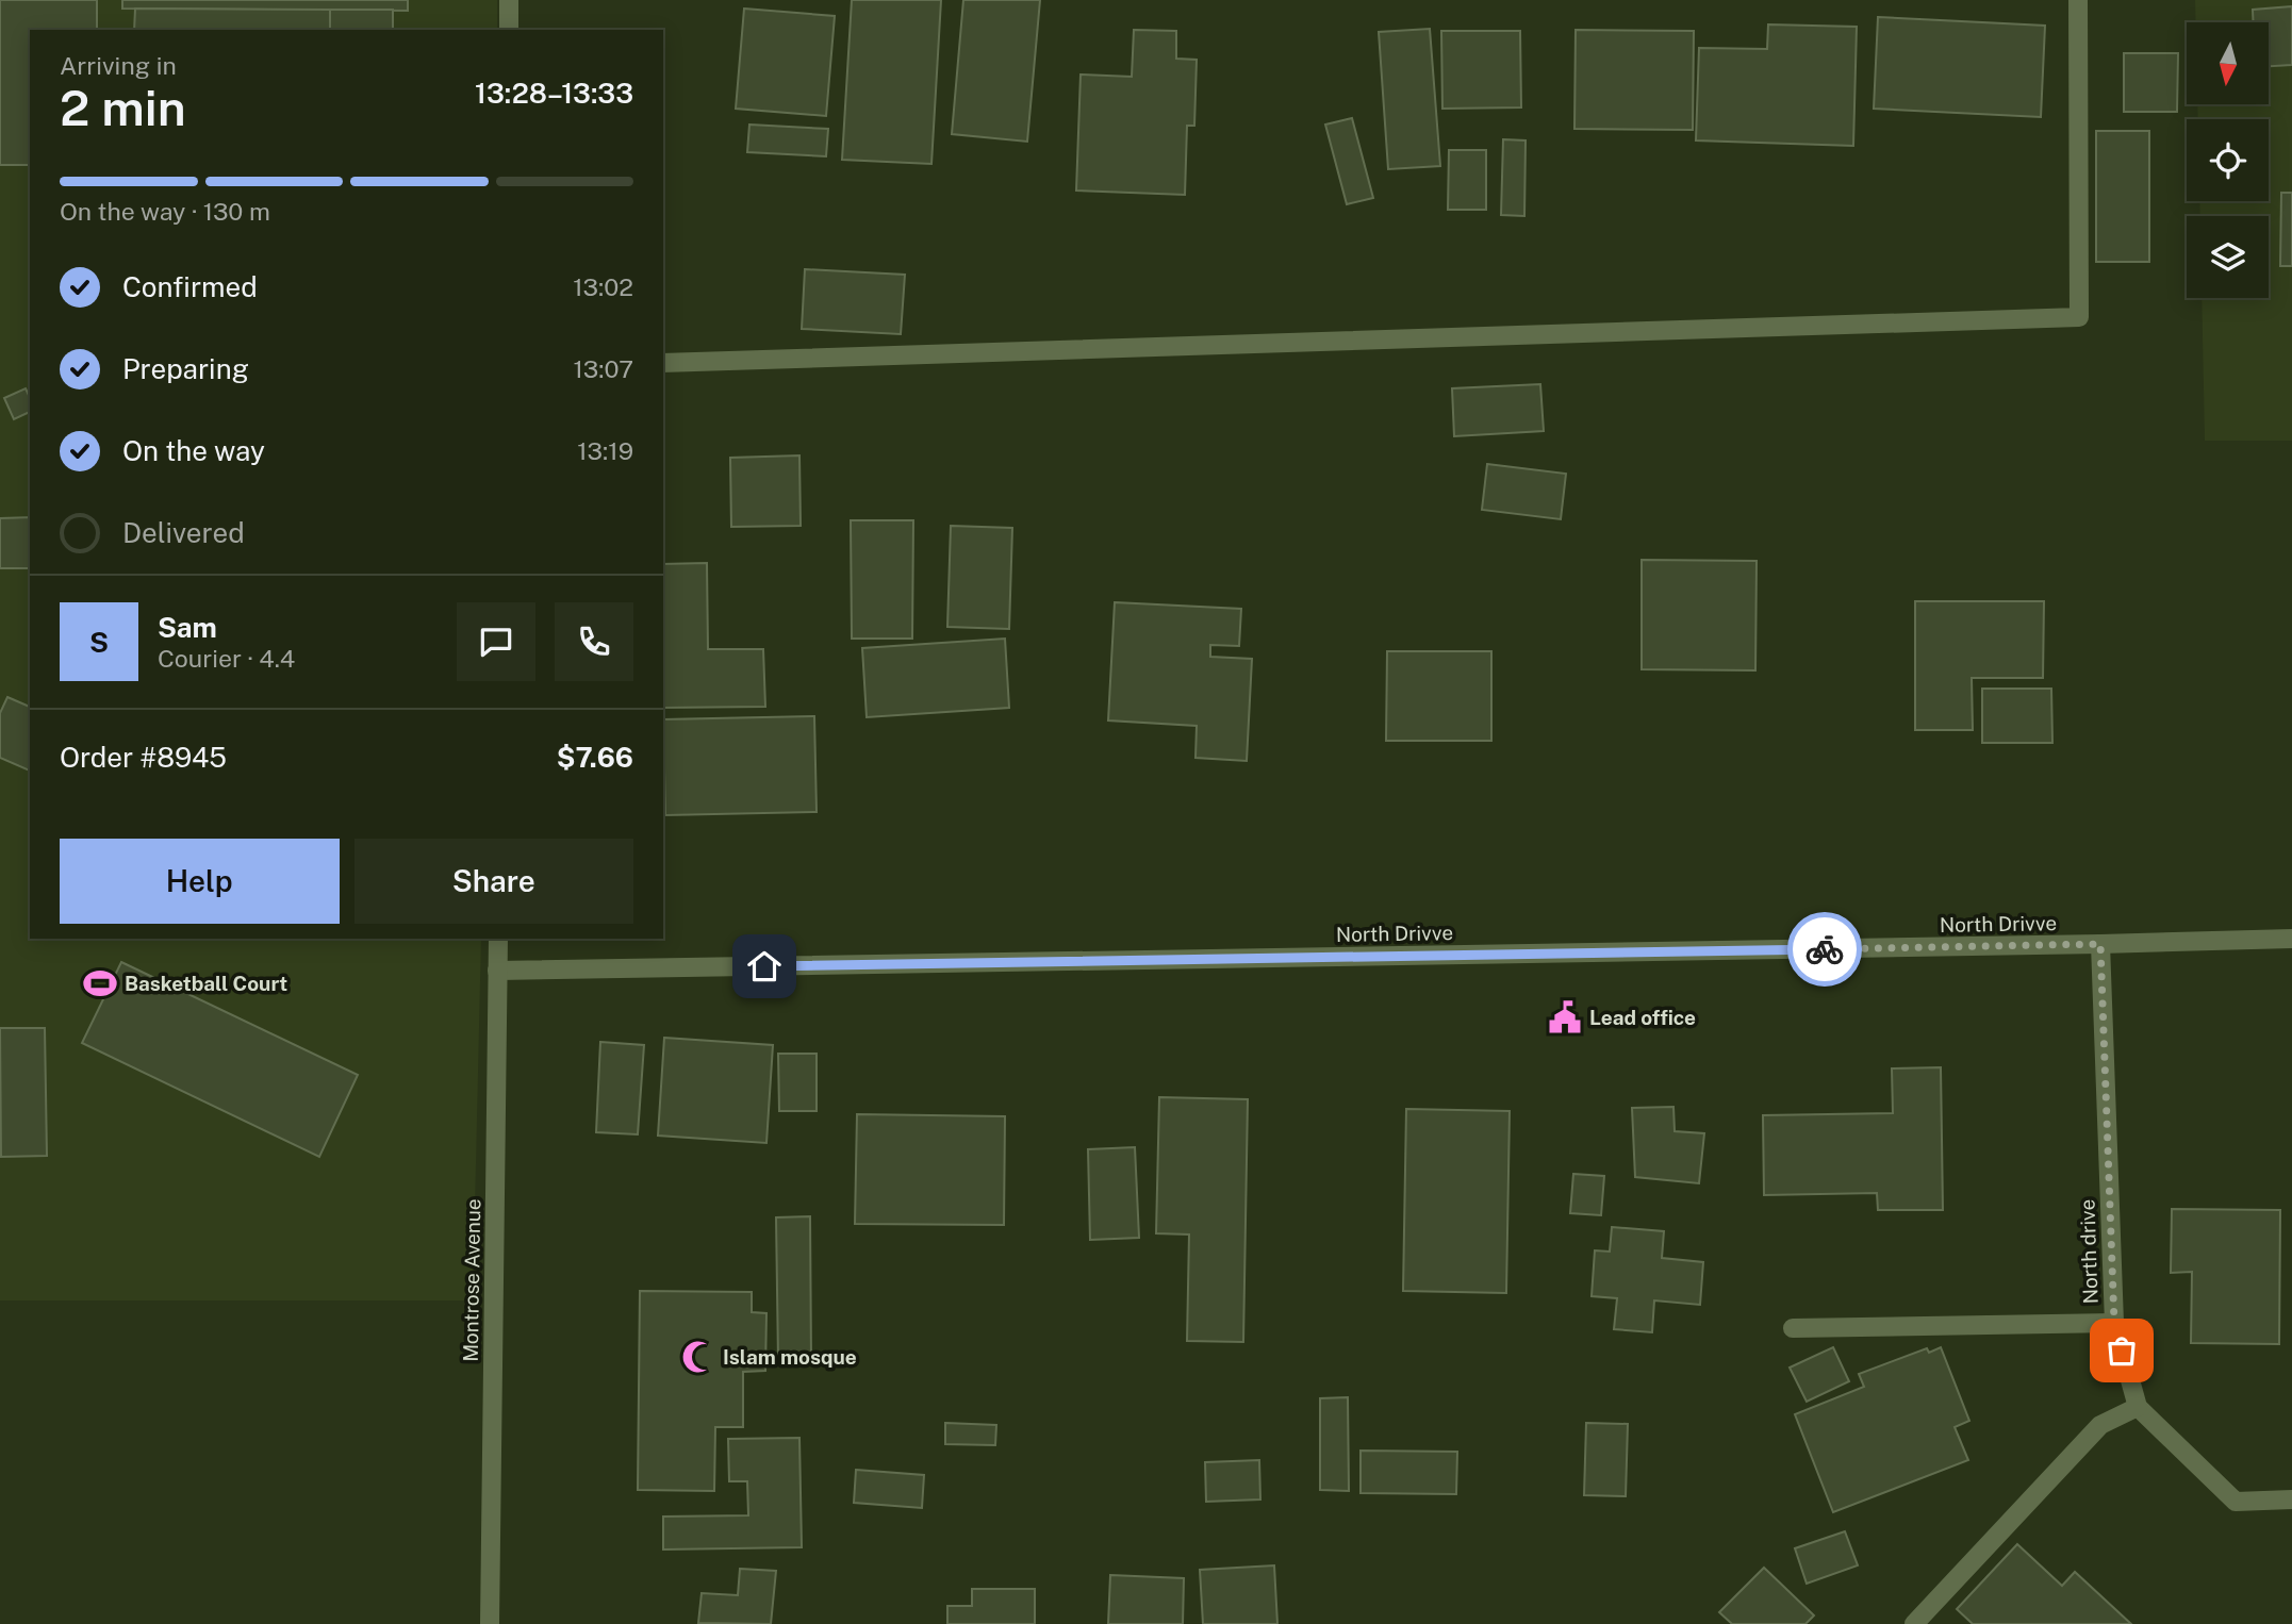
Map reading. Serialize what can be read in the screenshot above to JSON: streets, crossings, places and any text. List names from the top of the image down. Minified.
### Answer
{"streets":{"street":["North Drivve","North drive","Montrose Avenue"]},"crossings":[["North Drivve","North drive"],["North Drivve","Montrose Avenue"]],"places":{"sports":["Basketball Court"],"public building":["Lead office"],"mosque":["Islam mosque"]},"north":"bottom","page":{"heading":["2 min","Arriving in","13:28–13:33"],"panel":["Sam","Courier · 4.4","Order #8945","$7.66"],"bar":"On the way · 130 m","list":[["Confirmed","13:02"],["Preparing","13:07"],["On the way","13:19"],"Delivered"],"round":"S","buttons":["Help","Share"]}}
